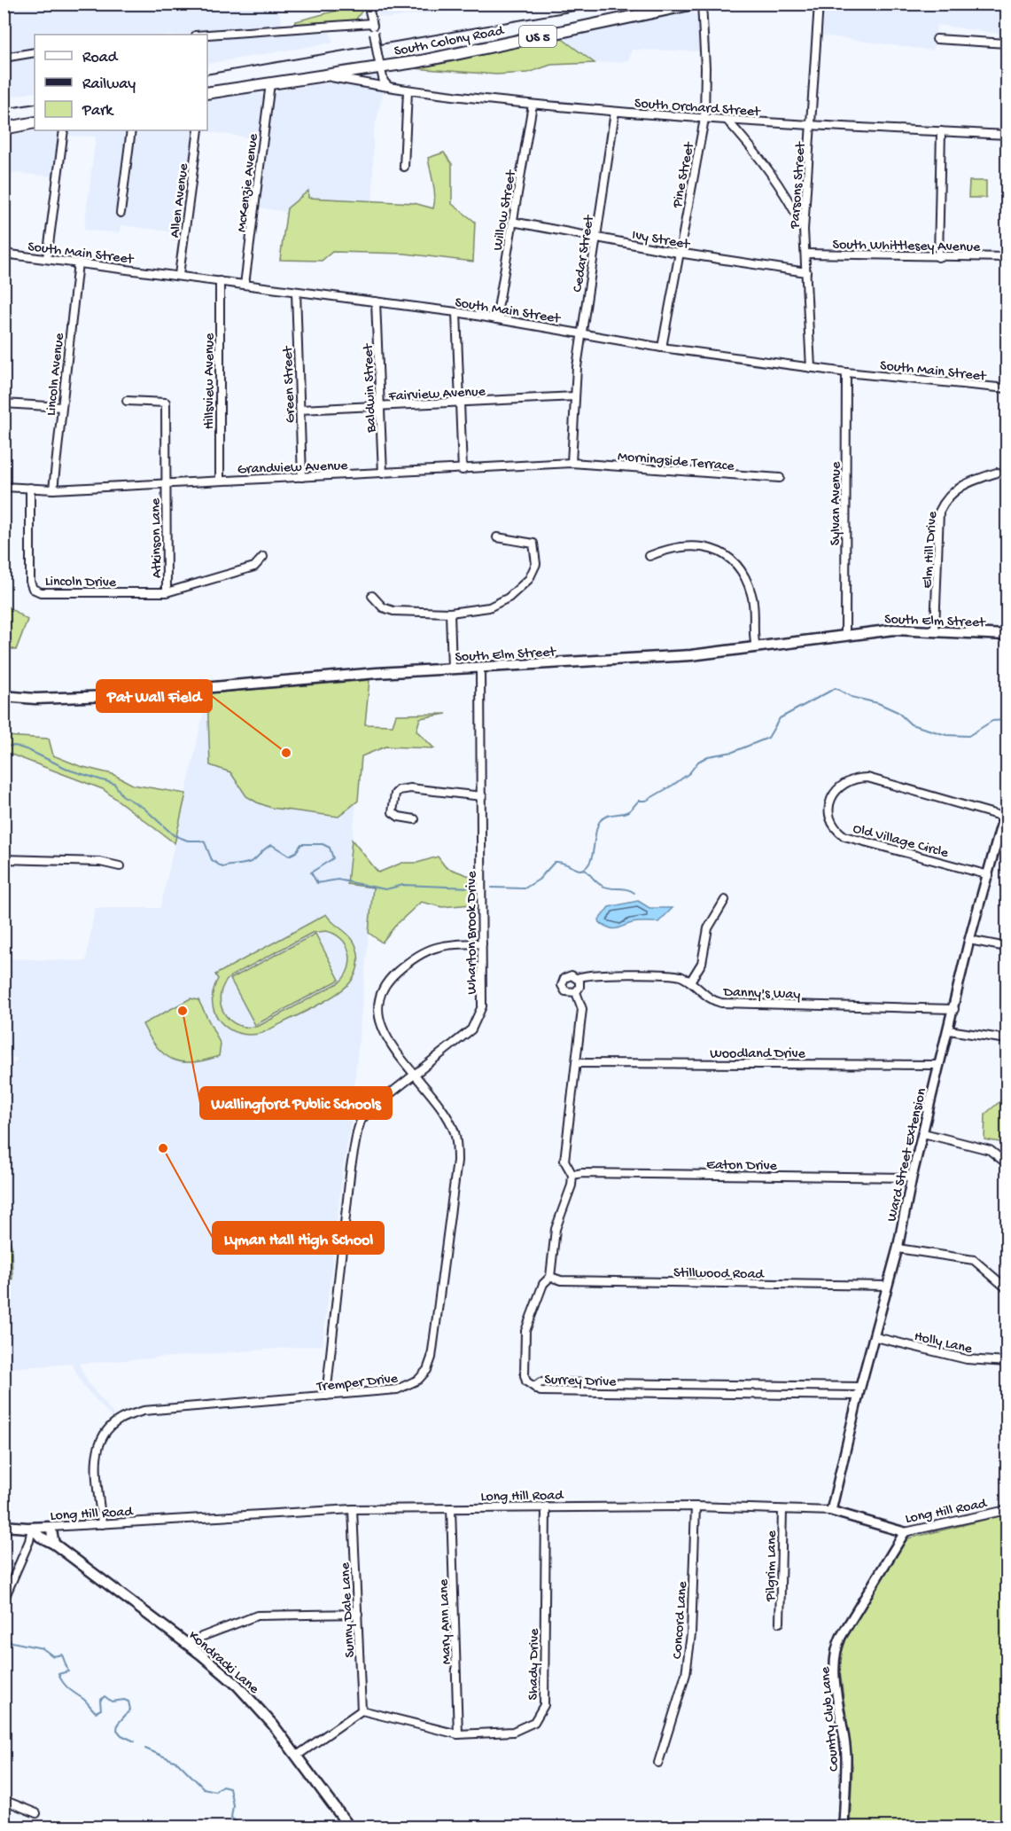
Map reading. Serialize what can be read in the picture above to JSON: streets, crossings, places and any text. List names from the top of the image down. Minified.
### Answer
{"streets":{"main road":["US 5","South Colony Road","South Elm Street","Long Hill Road","Kondracki Lane"],"street":["South Orchard Street","Pine Street","McKenzie Avenue","Parsons Street","Allen Avenue","Willow Street","Ivy Street","South Whittlesey Avenue","South Main Street","Cedar Street","Lincoln Avenue","Hillsview Avenue","Green Street","Baldwin Street","Fairview Avenue","Morningside Terrace","Grandview Avenue","Sylvan Avenue","Atkinson Lane","Elm Hill Drive","Lincoln Drive","Old Village Circle","Wharton Brook Drive","Danny's Way","Woodland Drive","Ward Street Extension","Eaton Drive","Stillwood Road","Holly Lane","Surrey Drive","Tremper Drive","Pilgrim Lane","Sunny Dale Lane","Concord Lane","Mary Ann Lane","Shady Drive","Country Club Lane"]},"crossings":[["South Colony Road","South Orchard Street"],["South Colony Road","McKenzie Avenue"],["South Orchard Street","Pine Street"],["South Orchard Street","Parsons Street"],["South Orchard Street","Willow Street"],["South Orchard Street","Cedar Street"],["Pine Street","Ivy Street"],["Pine Street","South Main Street"],["McKenzie Avenue","South Main Street"],["Parsons Street","Ivy Street"],["Parsons Street","South Whittlesey Avenue"],["Parsons Street","South Main Street"],["Allen Avenue","South Main Street"],["Willow Street","Ivy Street"],["Willow Street","South Main Street"],["Ivy Street","Cedar Street"],["South Main Street","Cedar Street"],["South Main Street","Lincoln Avenue"],["South Main Street","Hillsview Avenue"],["South Main Street","Green Street"],["South Main Street","Baldwin Street"],["South Main Street","Sylvan Avenue"],["Cedar Street","Fairview Avenue"],["Cedar Street","Morningside Terrace"],["Cedar Street","Grandview Avenue"],["Lincoln Avenue","Grandview Avenue"],["Hillsview Avenue","Grandview Avenue"],["Green Street","Fairview Avenue"],["Green Street","Grandview Avenue"],["Baldwin Street","Fairview Avenue"],["Baldwin Street","Grandview Avenue"],["Morningside Terrace","Grandview Avenue"],["Grandview Avenue","Atkinson Lane"],["Grandview Avenue","Lincoln Drive"],["Sylvan Avenue","South Elm Street"],["Atkinson Lane","Lincoln Drive"],["Elm Hill Drive","South Elm Street"],["South Elm Street","Wharton Brook Drive"],["Old Village Circle","Ward Street Extension"],["Wharton Brook Drive","Tremper Drive"],["Danny's Way","Ward Street Extension"],["Woodland Drive","Ward Street Extension"],["Ward Street Extension","Eaton Drive"],["Ward Street Extension","Stillwood Road"],["Ward Street Extension","Holly Lane"],["Ward Street Extension","Surrey Drive"],["Ward Street Extension","Long Hill Road"],["Stillwood Road","Surrey Drive"],["Tremper Drive","Long Hill Road"],["Long Hill Road","Pilgrim Lane"],["Long Hill Road","Sunny Dale Lane"],["Long Hill Road","Concord Lane"],["Long Hill Road","Mary Ann Lane"],["Long Hill Road","Kondracki Lane"],["Long Hill Road","Shady Drive"],["Long Hill Road","Country Club Lane"],["Sunny Dale Lane","Shady Drive"],["Mary Ann Lane","Shady Drive"]],"places":["Pat Wall Field","Wallingford Public Schools","Lyman Hall High School"],"legend":["Road","Railway","Park"]}
